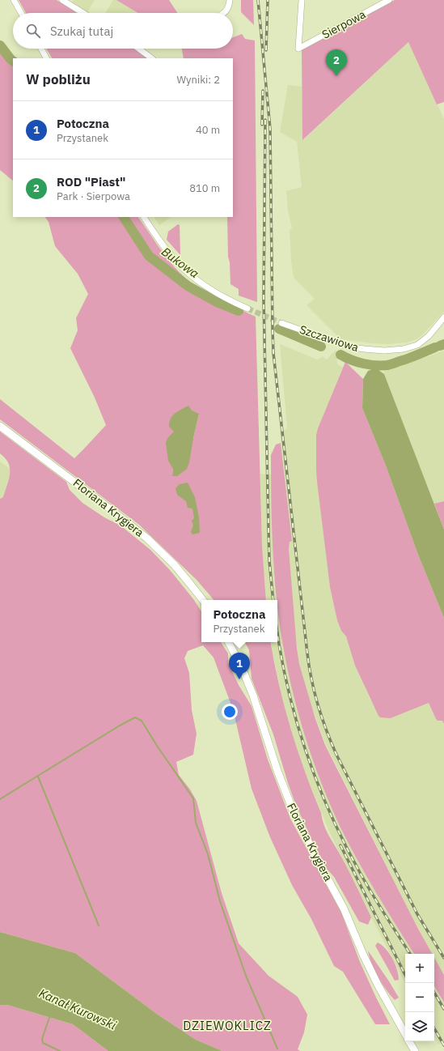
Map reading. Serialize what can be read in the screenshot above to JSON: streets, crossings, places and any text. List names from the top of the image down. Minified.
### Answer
{"streets":{"main road":["Floriana Krygiera"],"street":["Sierpowa","Szczawiowa"]},"districts":["DZIEWOKLICZ"],"water":["Bukowa","Kanał Kurowski"],"page":{"search":"Szukaj tutaj","pins":["2","1"],"heading":["W pobliżu","Wyniki: 2"],"list":[{"mark":"1","name":"Potoczna","note":"Przystanek","value":"40 m"},{"mark":"2","name":"ROD \"Piast\"","note":"Park · Sierpowa","value":"810 m"}],"popup":["Potoczna","Przystanek"],"map_buttons":["+","−"]}}
